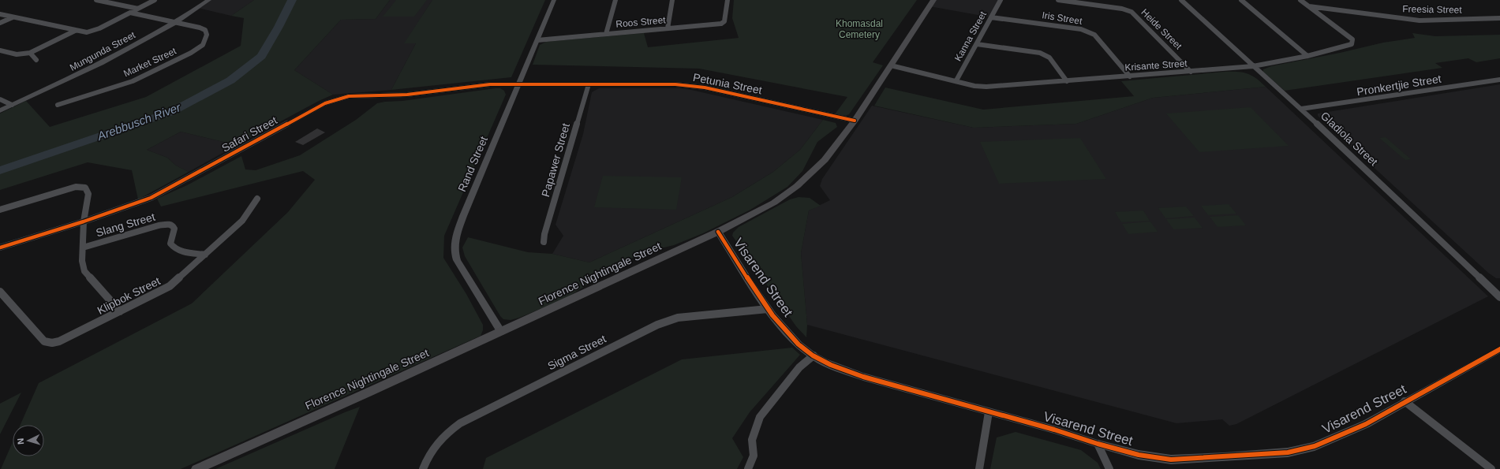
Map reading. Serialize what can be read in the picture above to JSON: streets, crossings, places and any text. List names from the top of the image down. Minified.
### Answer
{"streets":{"main road":["Florence Nightingale Street"],"street":["Freesia Street","Iris Street","Roos Street","Heide Street","Kanna Street","Mungunda Street","Market Street","Krisante Street","Petunia Street","Pronkertjie Street","Safari Street","Gladiola Street","Papawer Street","Rand Street","Slang Street","Visarend Street","Klipbok Street","Sigma Street"]},"crossings":[["Freesia Street","Krisante Street"],["Iris Street","Kanna Street"],["Iris Street","Krisante Street"],["Roos Street","Rand Street"],["Heide Street","Krisante Street"],["Kanna Street","Krisante Street"],["Mungunda Street","Market Street"],["Krisante Street","Gladiola Street"],["Krisante Street","Florence Nightingale Street"],["Petunia Street","Safari Street"],["Petunia Street","Papawer Street"],["Petunia Street","Rand Street"],["Petunia Street","Florence Nightingale Street"],["Pronkertjie Street","Gladiola Street"],["Safari Street","Rand Street"],["Rand Street","Florence Nightingale Street"],["Slang Street","Klipbok Street"],["Florence Nightingale Street","Visarend Street"],["Visarend Street","Sigma Street"]],"water":["Arebbusch River"],"parks":["Khomasdal Cemetery"],"north":"left"}
